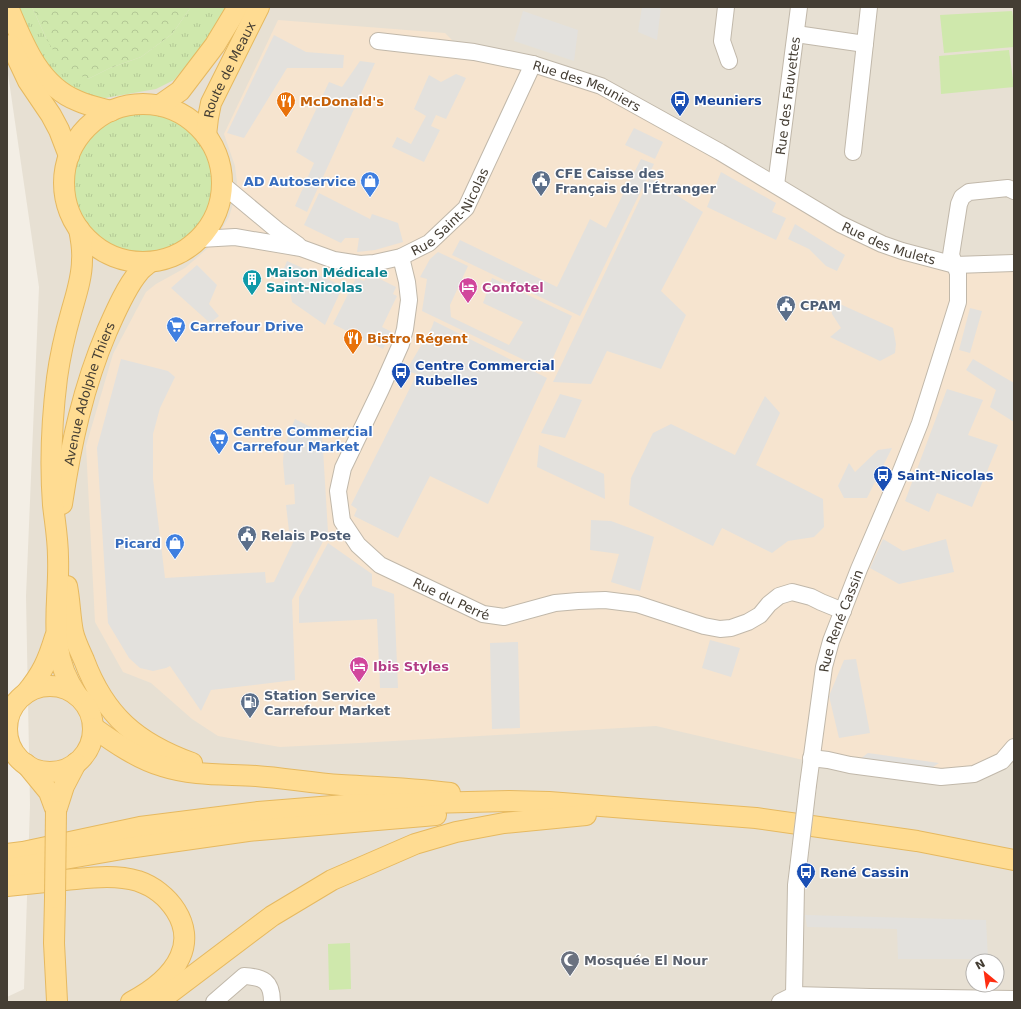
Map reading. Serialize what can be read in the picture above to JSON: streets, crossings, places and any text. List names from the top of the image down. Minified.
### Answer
{"streets":{"main road":["Route de Meaux","Avenue Adolphe Thiers"],"street":["Rue des Meuniers","Rue des Fauvettes","Rue Saint-Nicolas","Rue des Mulets","Rue du Perré","Rue René Cassin"]},"crossings":[["Rue des Meuniers","Rue des Fauvettes"],["Rue des Meuniers","Rue Saint-Nicolas"],["Rue des Meuniers","Rue des Mulets"],["Rue des Fauvettes","Rue des Mulets"],["Rue Saint-Nicolas","Rue du Perré"],["Rue des Mulets","Rue René Cassin"],["Rue du Perré","Rue René Cassin"]],"places":{"bus stop":["Meuniers","Centre Commercial Rubelles","Saint-Nicolas","René Cassin"],"restaurant":["McDonald's","Bistro Régent"],"public building":["CFE Caisse des Français de l'Étranger","CPAM","Relais Poste"],"shop":["AD Autoservice","Picard"],"building":["Maison Médicale Saint-Nicolas"],"hotel":["Confotel","Ibis Styles"],"supermarket":["Carrefour Drive","Centre Commercial Carrefour Market"],"fuel station":["Station Service Carrefour Market"],"mosque":["Mosquée El Nour"]},"north":"top left"}
